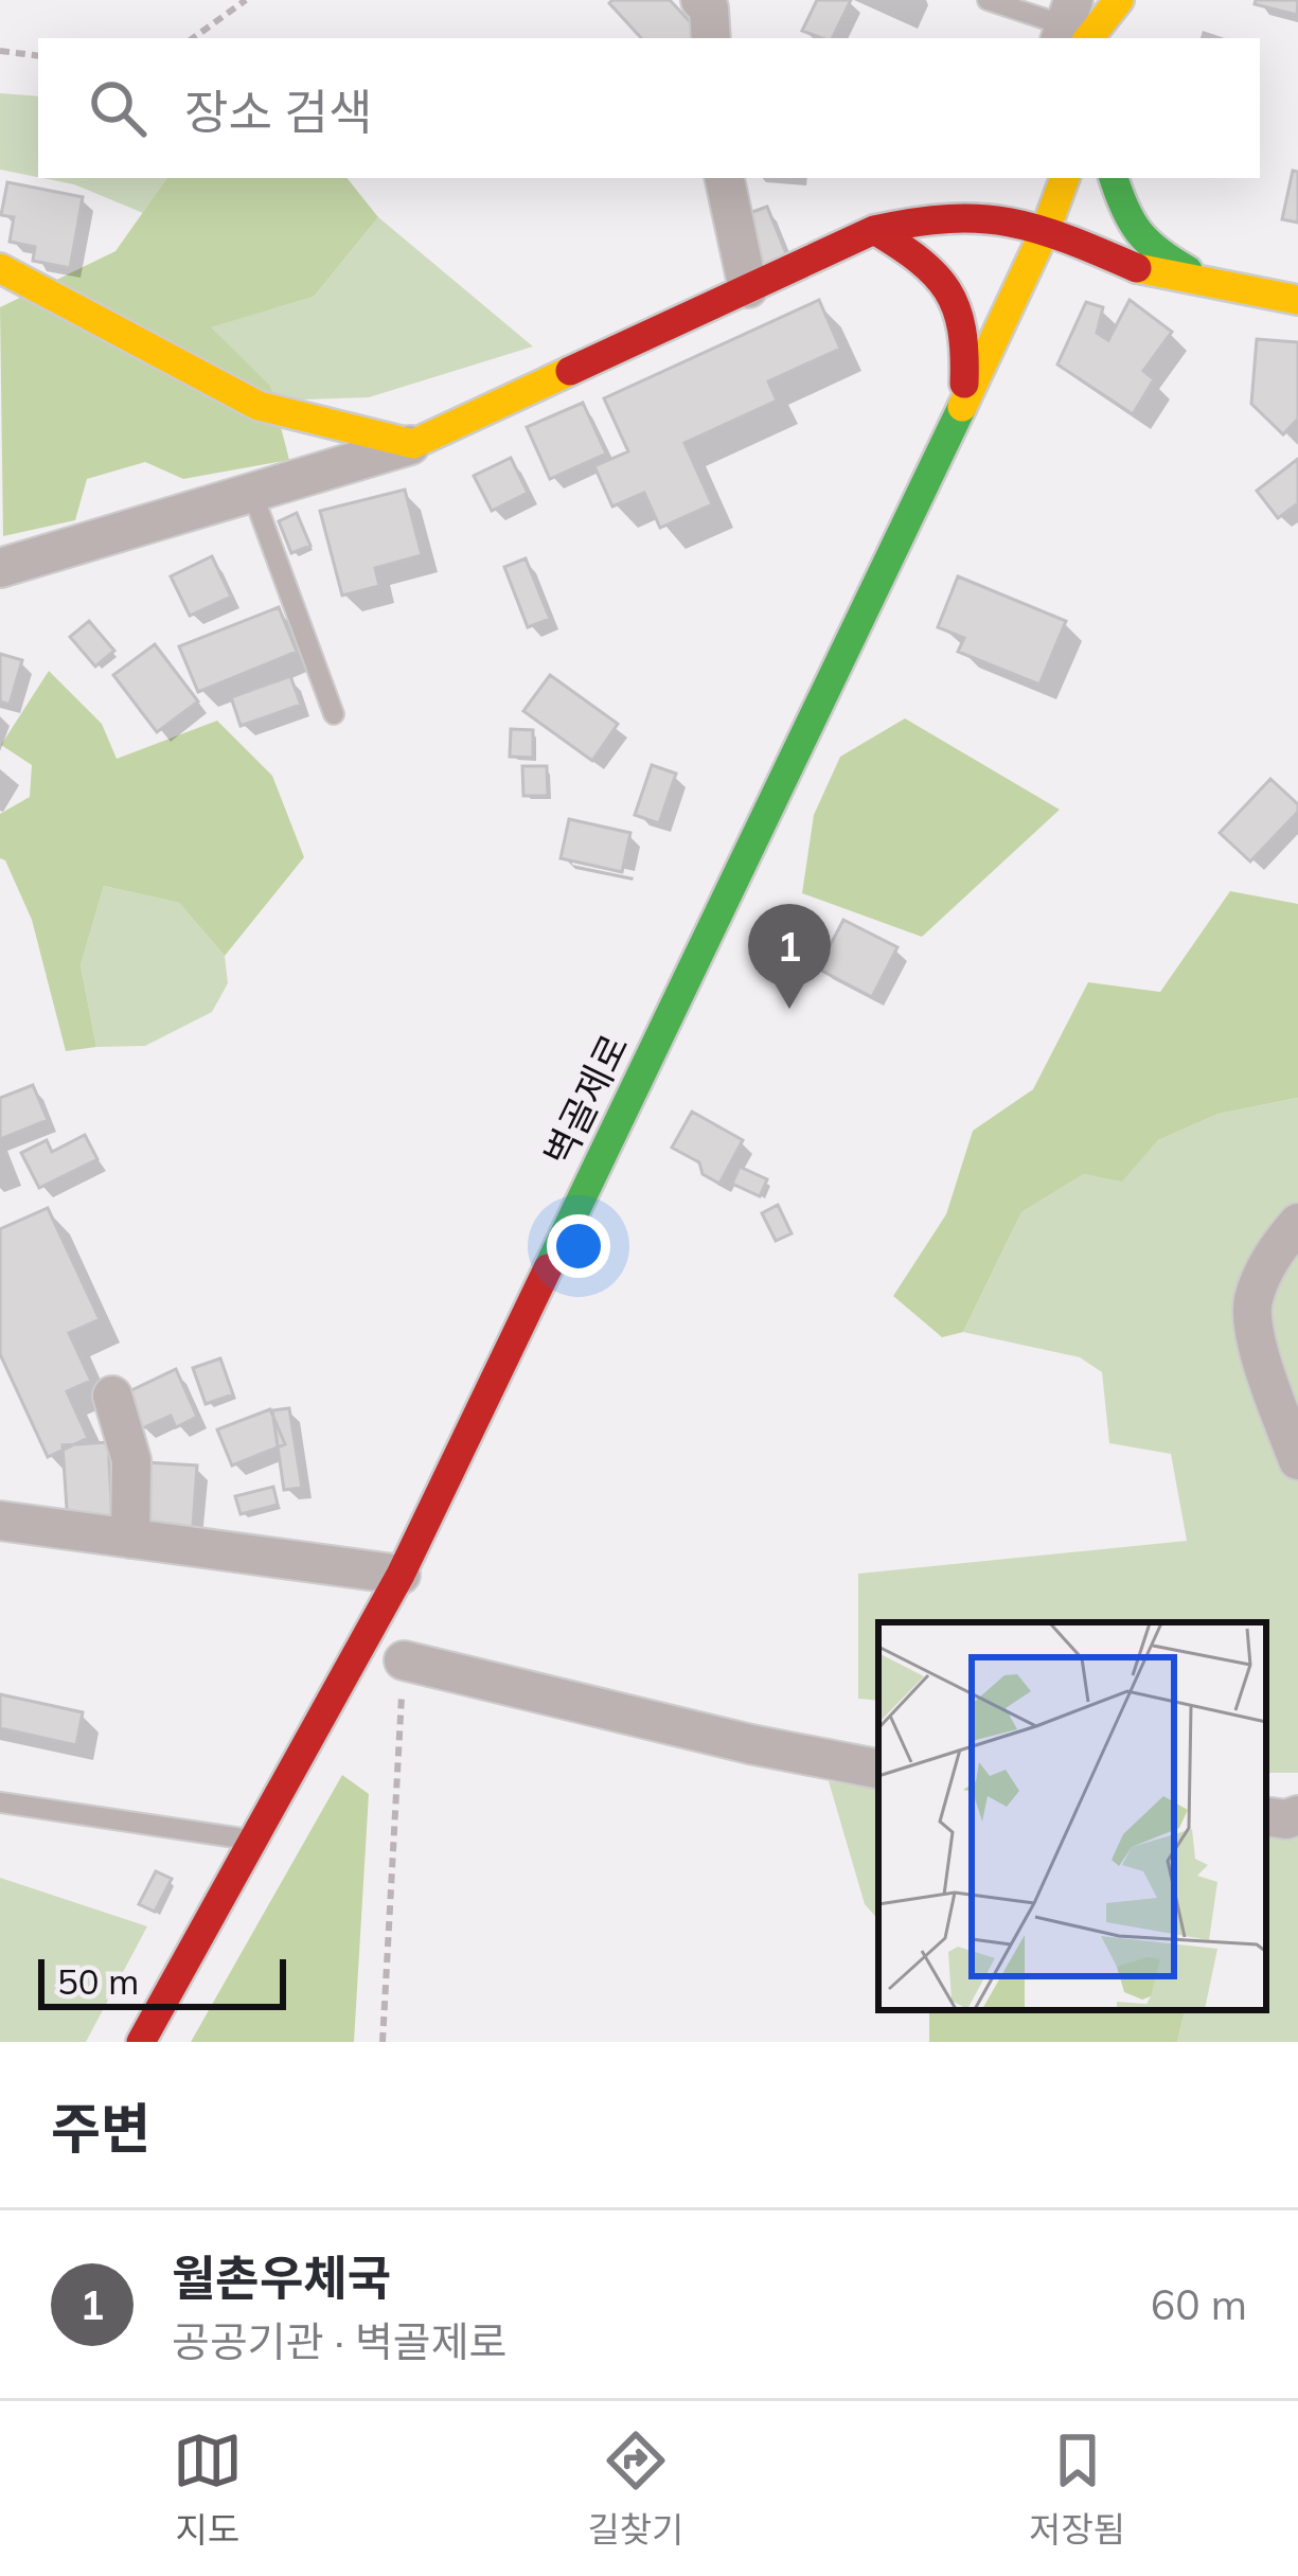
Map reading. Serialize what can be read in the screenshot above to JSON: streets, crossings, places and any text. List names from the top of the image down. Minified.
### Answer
{"streets":{"street":["벽골제로"]},"scale_bar":"50 m","page":{"search":"장소 검색","pins":"1","scale":"50 m","heading":"주변","list":[{"mark":"1","name":"월촌우체국","note":"공공기관 · 벽골제로","value":"60 m"}],"nav":["지도","길찾기","저장됨"]}}
